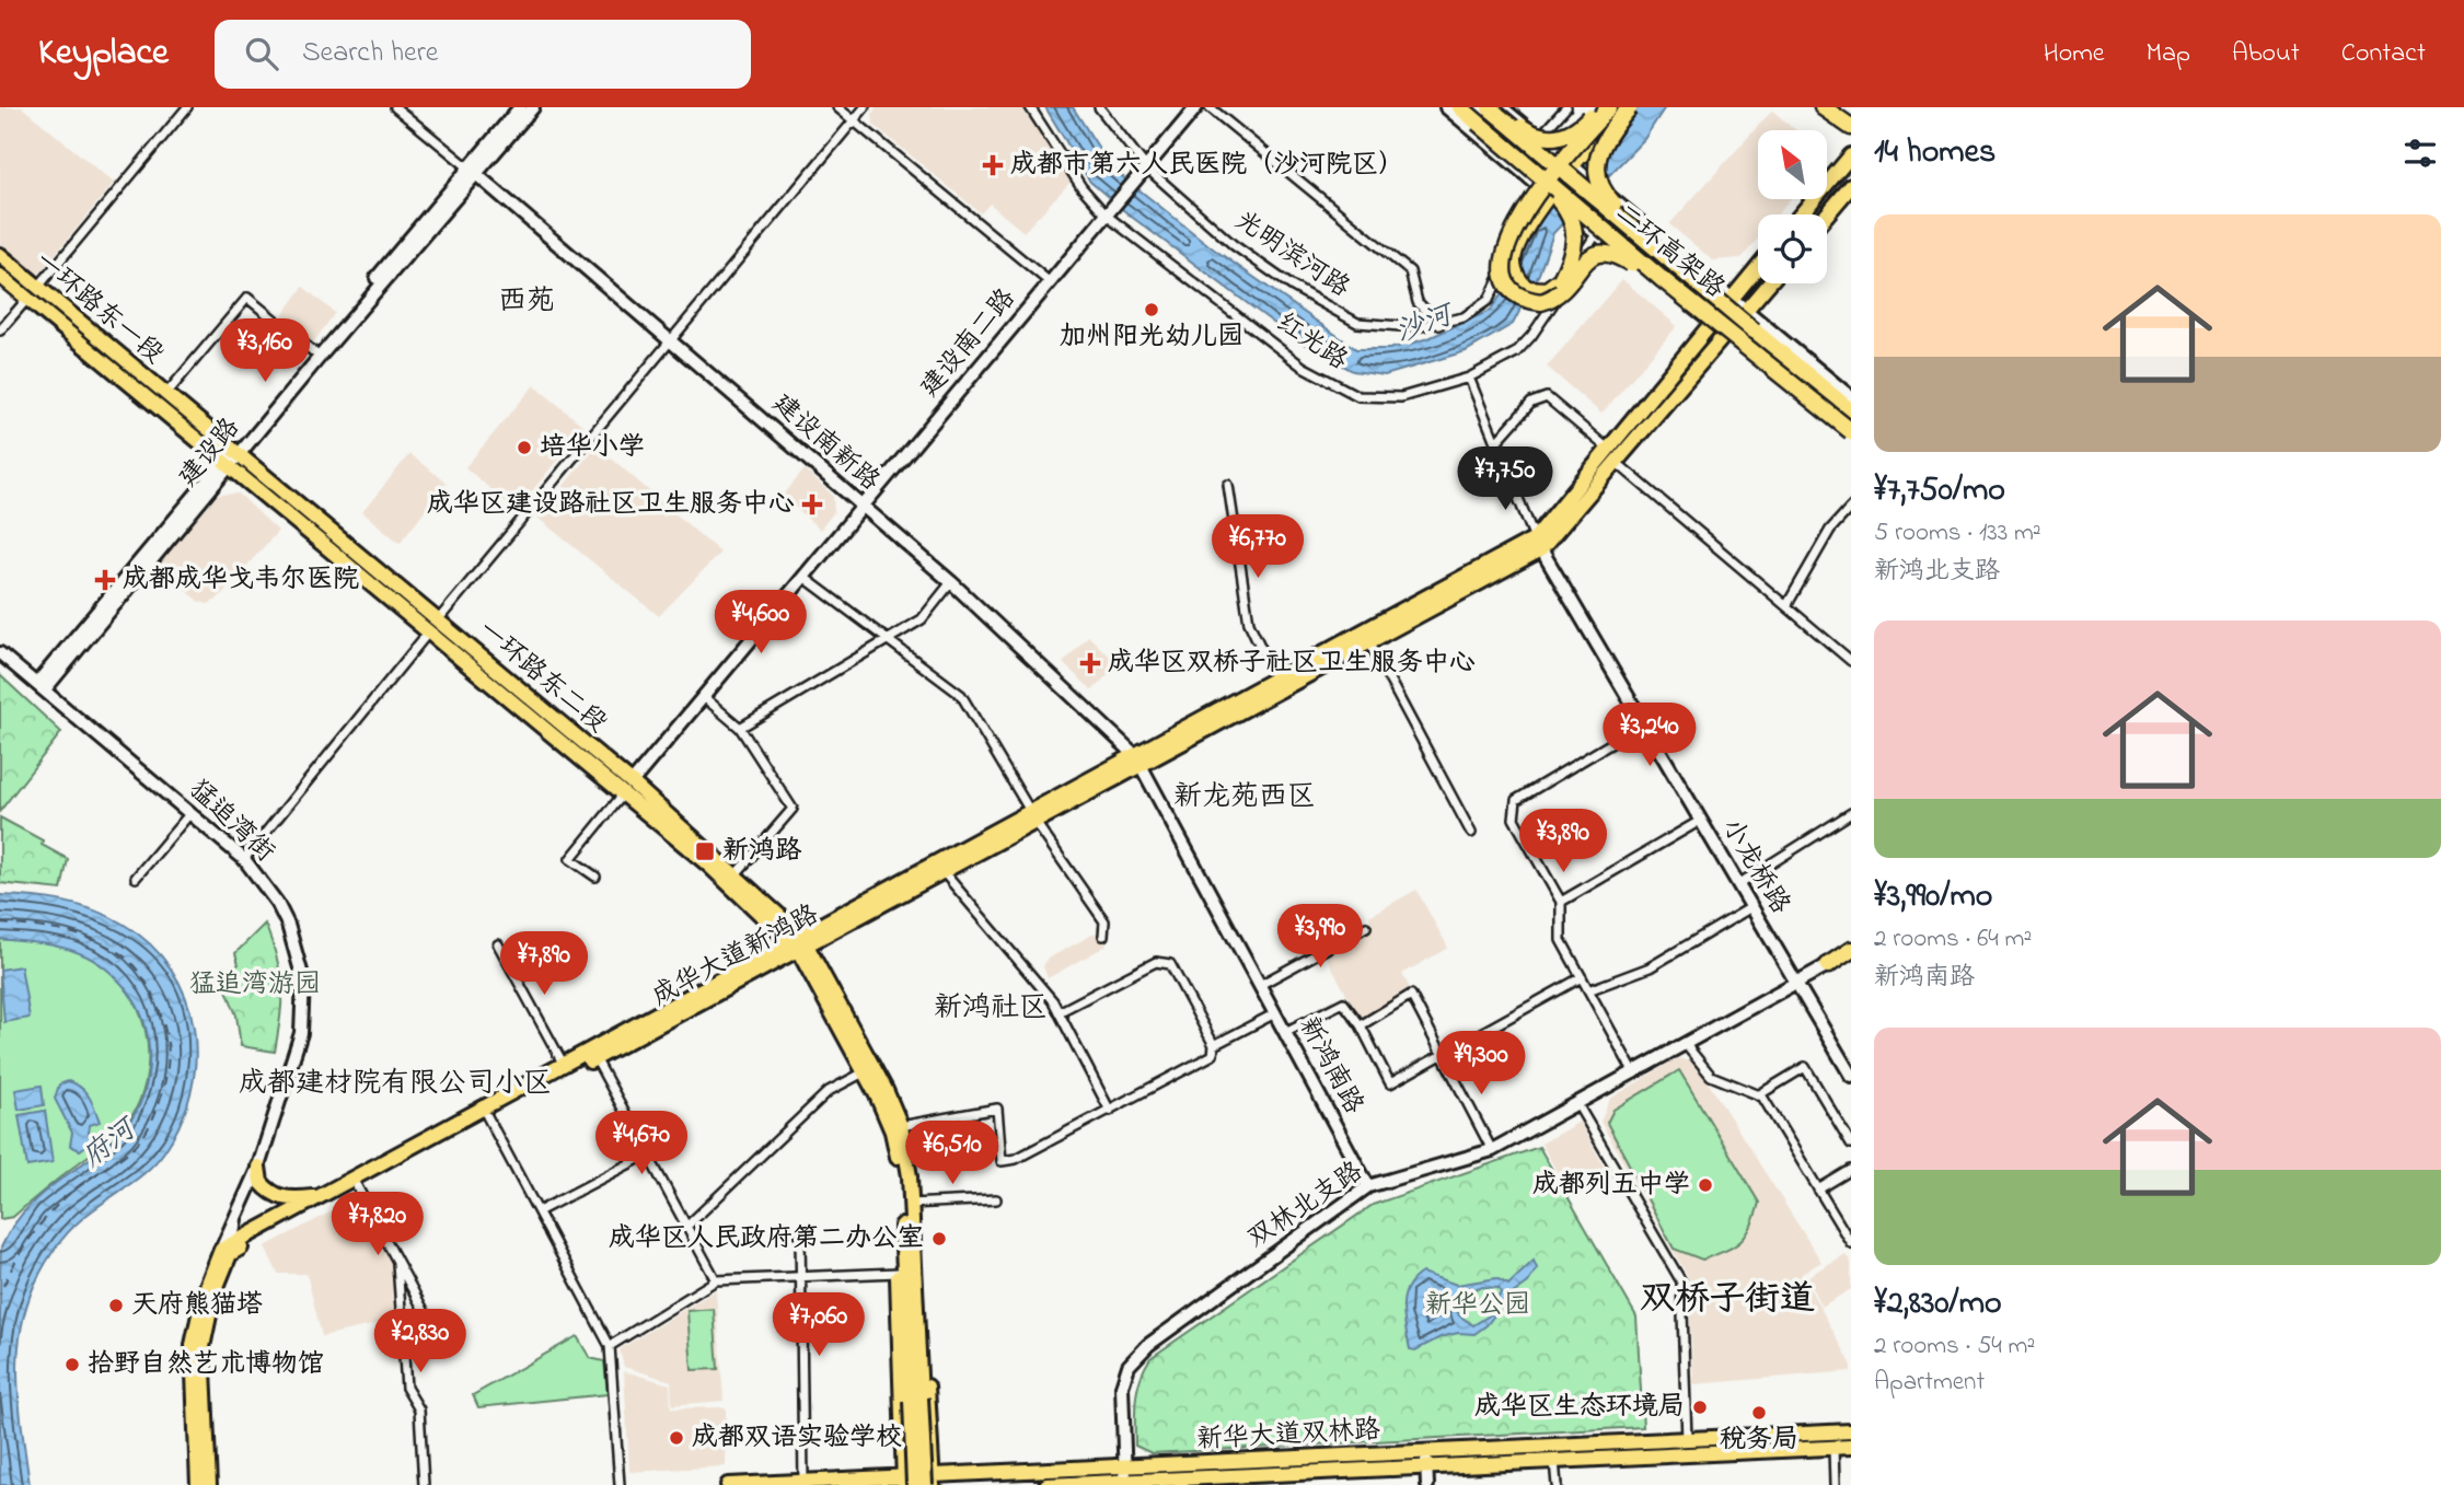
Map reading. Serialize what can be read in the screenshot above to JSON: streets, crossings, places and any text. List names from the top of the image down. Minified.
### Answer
{"streets":{"highway":["二环高架路"],"main road":["一环路东一段","一环路东二段","猛追湾街","成华大道新鸿路","新华大道双林路"],"street":["光明滨河路","红光路","建设南二路","建设南新路","建设路","小龙桥路","新鸿南路","双林北支路"]},"crossings":[["光明滨河路","建设南二路"],["一环路东一段","建设路"],["一环路东一段","一环路东二段"],["红光路","建设南二路"],["建设南二路","建设南新路"],["建设南二路","一环路东二段"],["建设南新路","建设路"],["建设南新路","成华大道新鸿路"],["建设南新路","新鸿南路"],["建设路","一环路东二段"],["建设路","猛追湾街"],["一环路东二段","成华大道新鸿路"],["猛追湾街","成华大道新鸿路"],["小龙桥路","成华大道新鸿路"],["小龙桥路","双林北支路"],["成华大道新鸿路","新鸿南路"],["新鸿南路","双林北支路"],["双林北支路","新华大道双林路"]],"districts":["西苑","新龙苑西区","新鸿社区","成都建材院有限公司小区","双桥子街道"],"water":["沙河","府河"],"parks":["猛追湾游园","新华公园"],"places":{"health":["成都市第六人民医院（沙河院区）","成华区建设路社区卫生服务中心","成都成华戈韦尔医院","成华区双桥子社区卫生服务中心"],"other":["加州阳光幼儿园","培华小学","成都列五中学","成华区人民政府第二办公室","天府熊猫塔","拾野自然艺术博物馆","成华区生态环境局","税务局","成都双语实验学校"],"transit":["新鸿路"]},"north":"top left","page":{"header":"Keyplace","search":"Search here","nav":["Home","Map","About","Contact"],"heading":"14 homes","list":[{"name":"¥7,750/mo","note":"5 rooms · 133 m² · 新鸿北支路"},{"name":"¥3,990/mo","note":"2 rooms · 64 m² · 新鸿南路"},{"name":"¥2,830/mo","note":"2 rooms · 54 m² · Apartment"}],"price":["¥3,160","¥7,750","¥6,770","¥4,600","¥3,240","¥3,890","¥3,990","¥7,890","¥9,300","¥4,670","¥6,510","¥7,820","¥7,060","¥2,830"]}}
